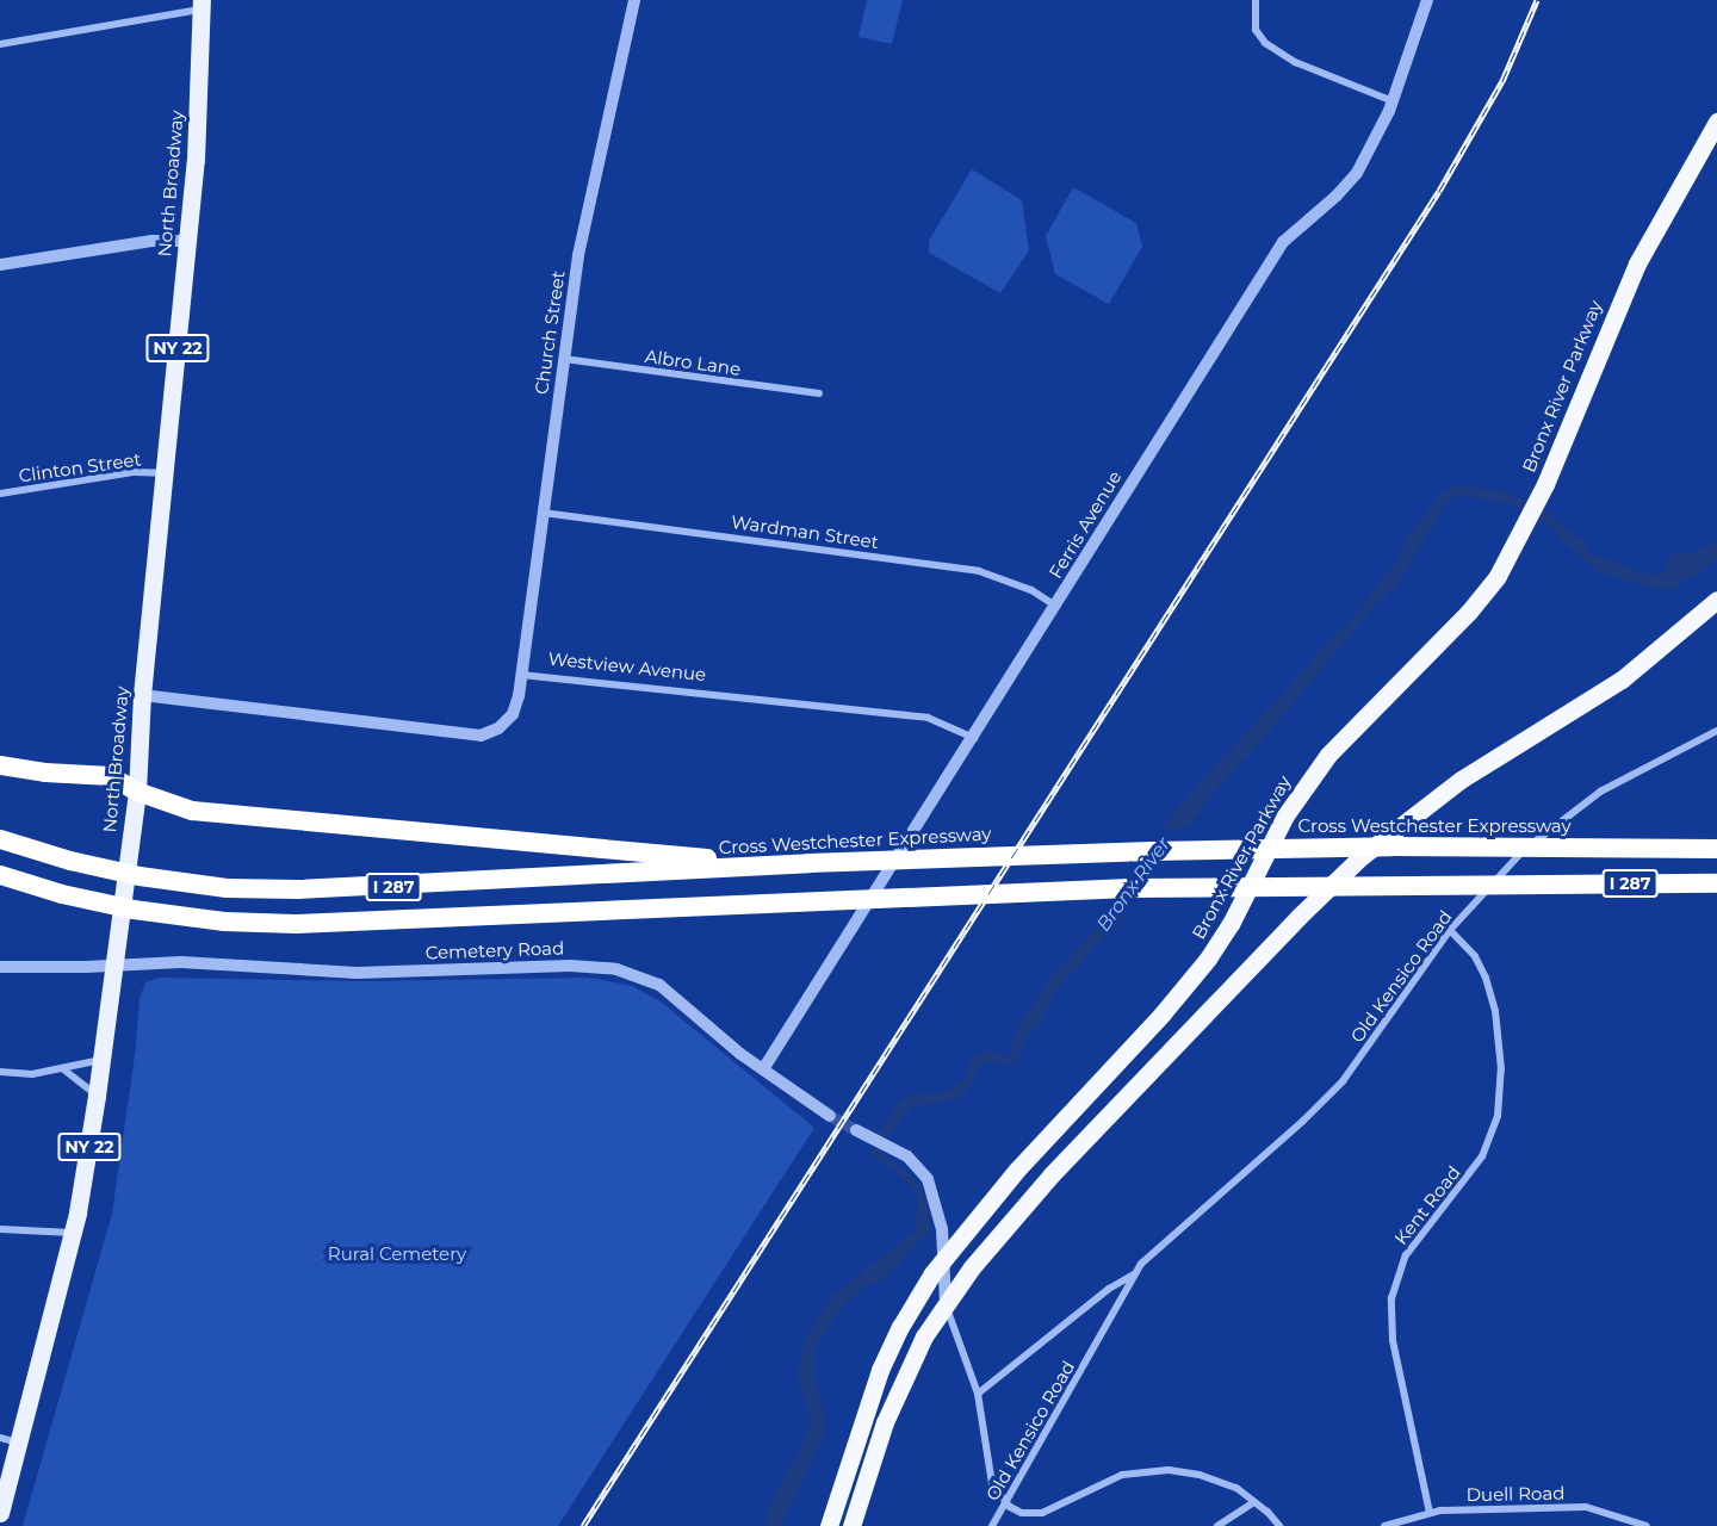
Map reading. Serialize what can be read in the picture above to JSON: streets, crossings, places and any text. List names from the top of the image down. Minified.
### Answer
{"streets":{"highway":["Bronx River Parkway","Cross Westchester Expressway","I 287"],"main road":["North Broadway","NY 22"],"street":["Church Street","Albro Lane","Clinton Street","Ferris Avenue","Wardman Street","Westview Avenue","Cemetery Road","Old Kensico Road","Kent Road","Duell Road"]},"crossings":[["North Broadway","Clinton Street"],["North Broadway","Cemetery Road"],["Church Street","Albro Lane"],["Church Street","Wardman Street"],["Church Street","Westview Avenue"],["Ferris Avenue","Wardman Street"],["Ferris Avenue","Westview Avenue"],["Ferris Avenue","Cemetery Road"],["Old Kensico Road","Kent Road"],["Kent Road","Duell Road"]],"water":["Bronx River"],"parks":["Rural Cemetery"]}
